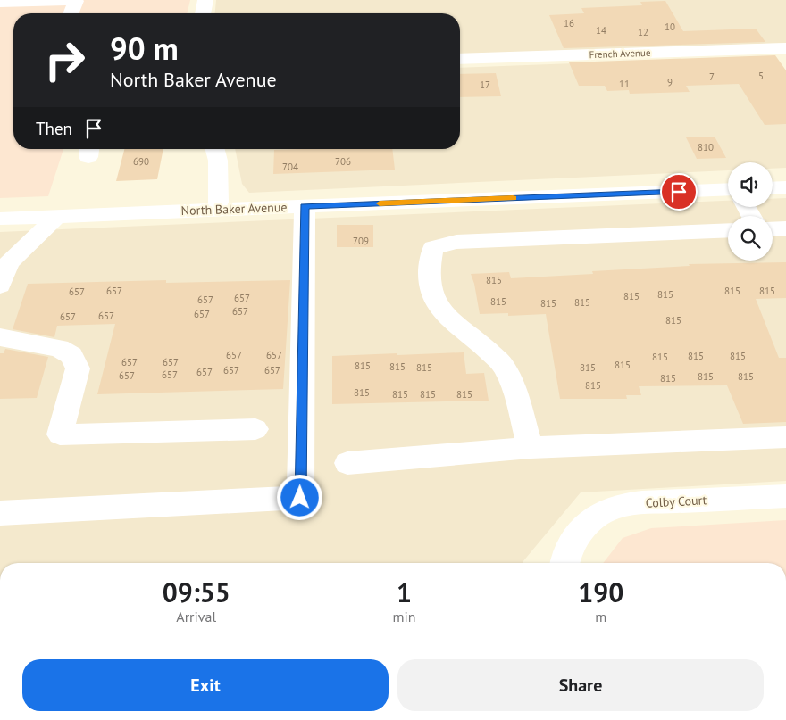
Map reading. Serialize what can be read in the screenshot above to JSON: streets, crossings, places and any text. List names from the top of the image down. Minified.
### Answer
{"streets":{"street":["French Avenue","North Baker Avenue","Colby Court"]},"house_numbers":["16","10","14","12","5","7","9","11","17","810","690","706","704","709","815","657","815","815","657","815","815","657","657","815","815","815","657","657","657","657","815","657","657","815","815","815","657","657","815","815","815","815","815","657","657","657","657","657","815","815","815","815","815","815","815","815"],"page":{"turn":["90 m","North Baker Avenue"],"then":"Then","eta":["09:55","Arrival","1","min","190","m"],"buttons":["Exit","Share"]}}
